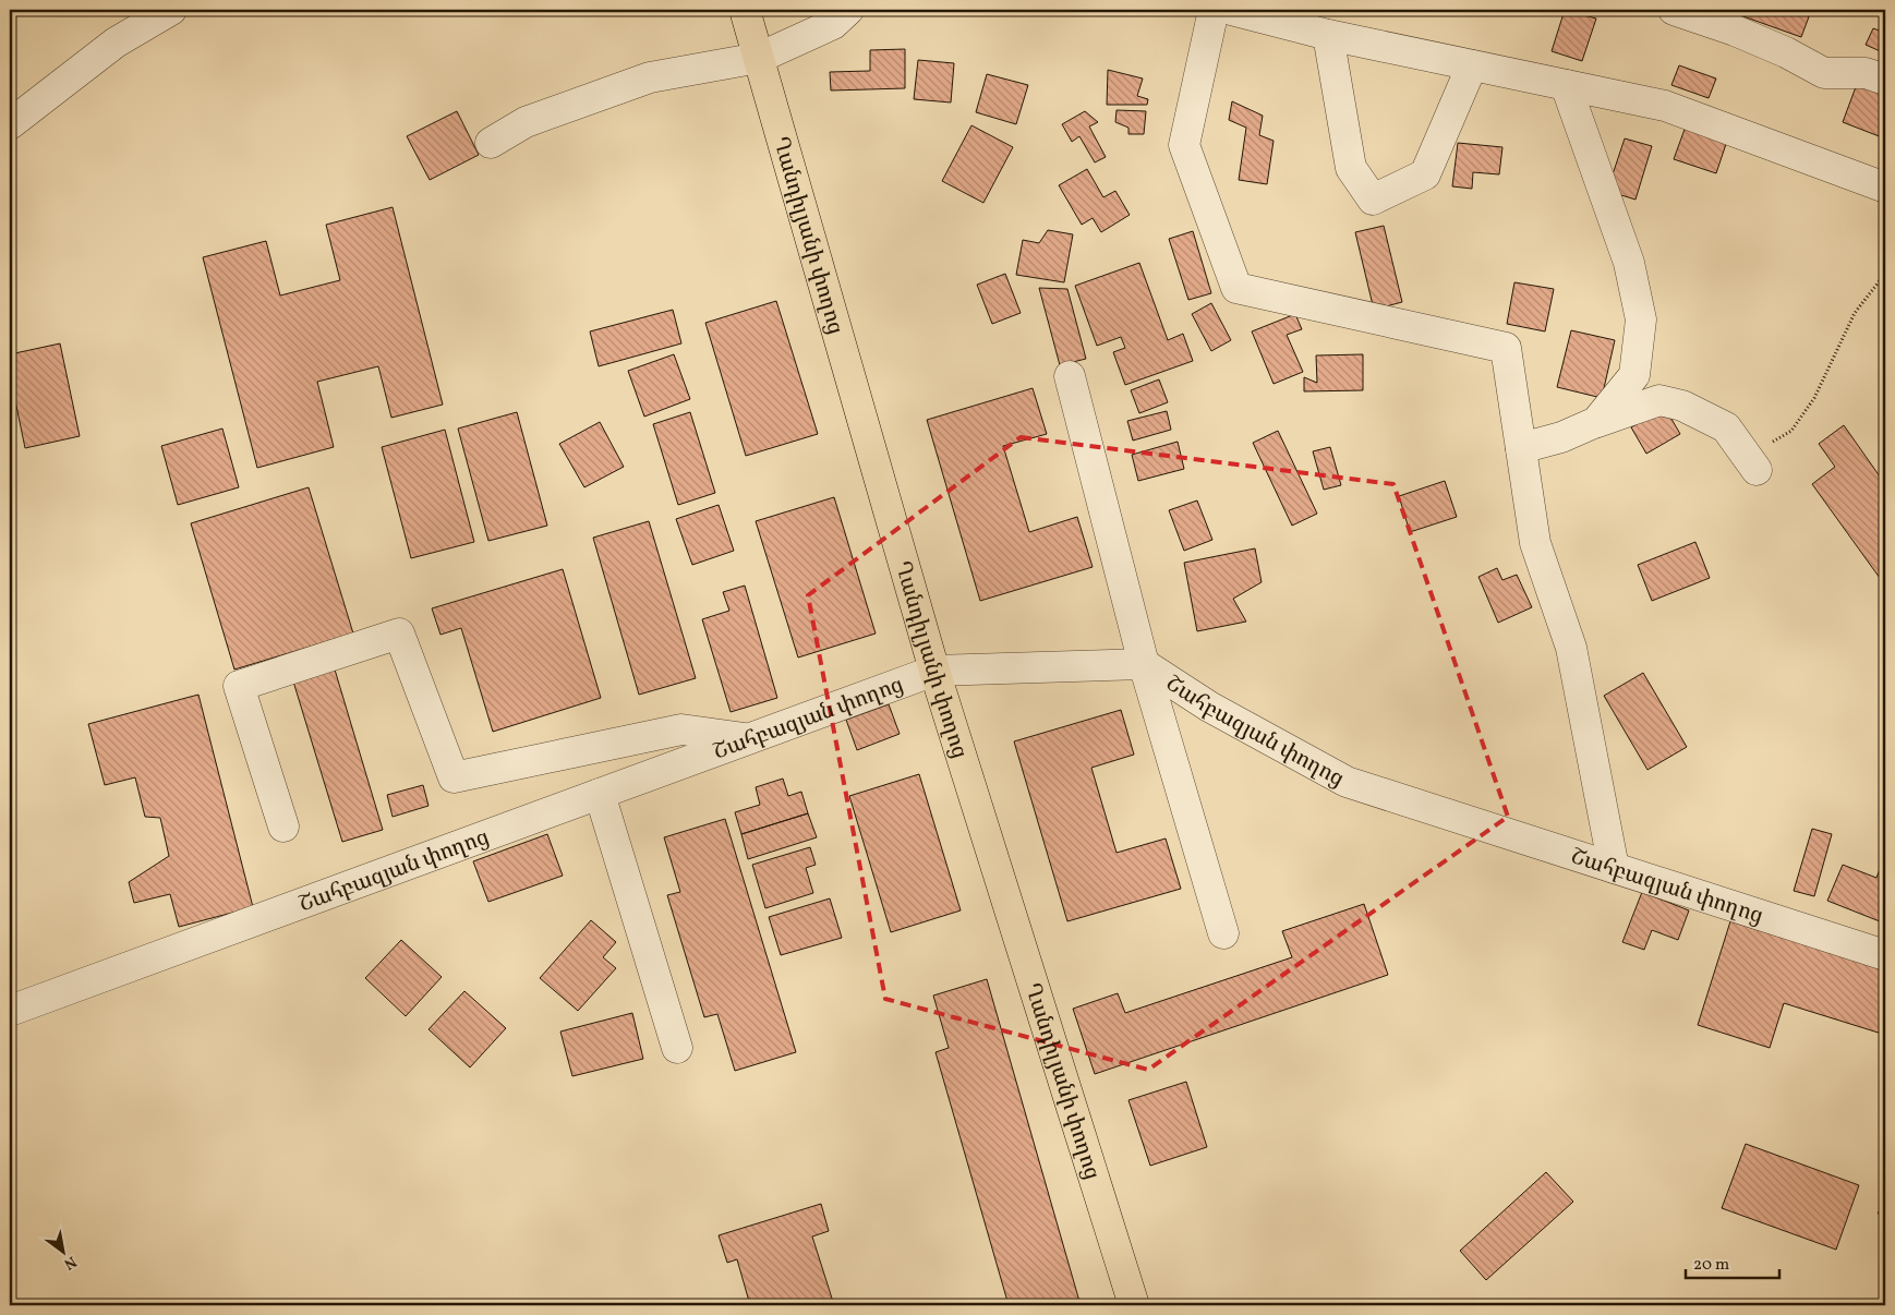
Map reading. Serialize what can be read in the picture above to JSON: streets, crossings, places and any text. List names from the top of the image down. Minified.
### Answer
{"streets":{"main road":["Ղանդիլյանի փողոց"],"street":["Շահբազյան փողոց"]},"crossings":[["Ղանդիլյանի փողոց","Շահբազյան փողոց"]],"scale_bar":"20 m","north":"bottom right"}
